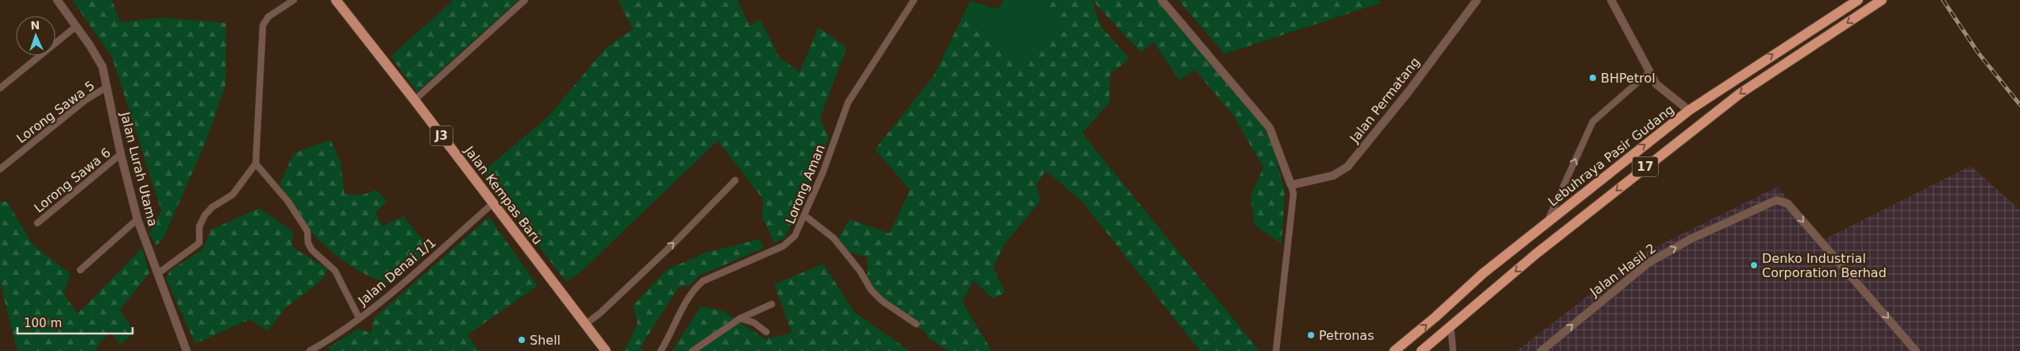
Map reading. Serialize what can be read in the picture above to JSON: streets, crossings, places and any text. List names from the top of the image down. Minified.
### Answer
{"streets":{"highway":["Lebuhraya Pasir Gudang","17"],"main road":["J3","Jalan Kempas Baru"],"street":["Jalan Permatang","Lorong Sawa 5","Jalan Lurah Utama","Lorong Sawa 6","Lorong Aman","Jalan Hasil 2","Jalan Denai 1/1"]},"crossings":[["Lorong Sawa 5","Jalan Lurah Utama"],["Jalan Lurah Utama","Lorong Sawa 6"],["Jalan Kempas Baru","Jalan Denai 1/1"]],"places":["BHPetrol","Denko Industrial Corporation Berhad","Petronas","Shell"],"scale_bar":"100 m","north":"top"}
